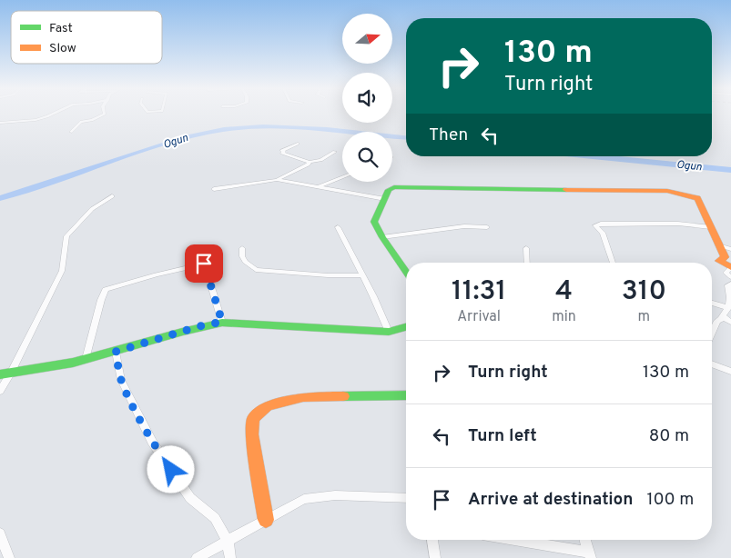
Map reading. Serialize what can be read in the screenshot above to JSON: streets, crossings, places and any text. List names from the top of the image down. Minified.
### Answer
{"water":["Ogun"],"legend":["Fast","Slow"],"north":"right","page":{"turn":["130 m","Turn right"],"then":"Then","eta":["11:31","Arrival","4","min","310","m"],"list":[{"name":"Turn right","value":"130 m"},{"name":"Turn left","value":"80 m"},{"name":"Arrive at destination","value":"100 m"}]}}
